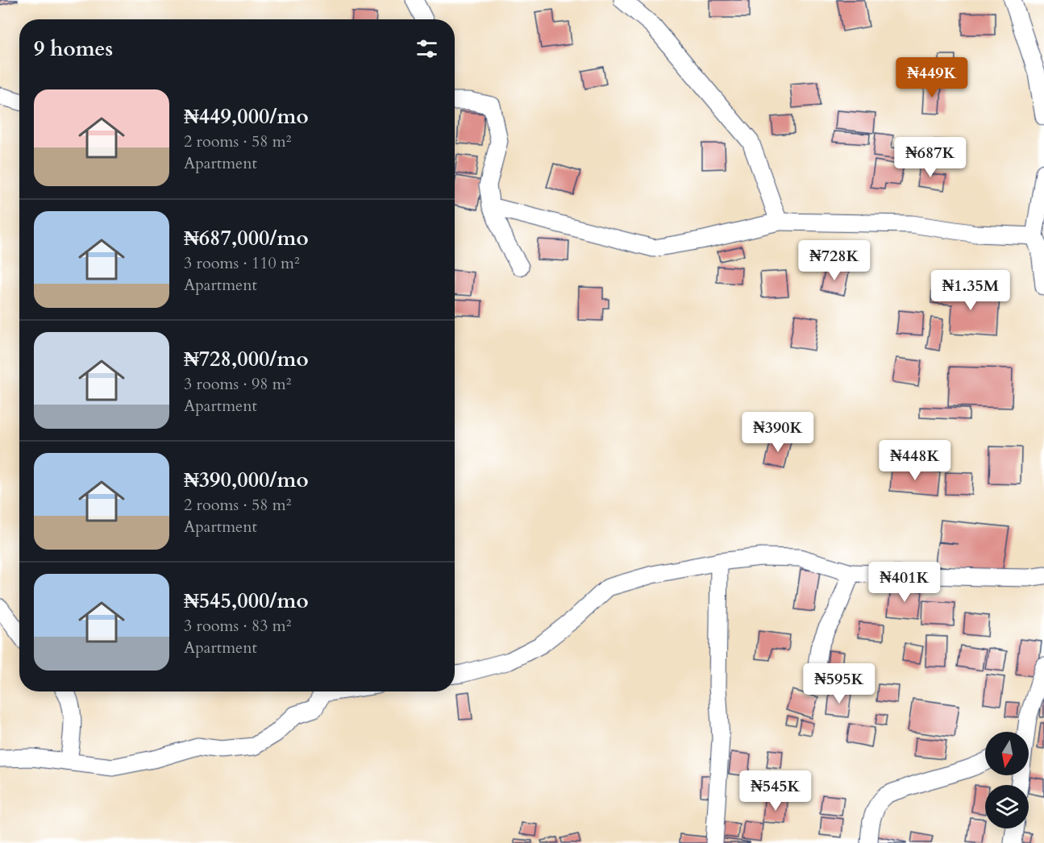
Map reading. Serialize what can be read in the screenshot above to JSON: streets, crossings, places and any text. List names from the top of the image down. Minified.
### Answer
{"north":"bottom","page":{"heading":"9 homes","price":["₦449K","₦687K","₦728K","₦1.35M","₦390K","₦448K","₦401K","₦595K","₦545K"],"list":[{"name":"₦449,000/mo","note":"2 rooms · 58 m² · Apartment"},{"name":"₦687,000/mo","note":"3 rooms · 110 m² · Apartment"},{"name":"₦728,000/mo","note":"3 rooms · 98 m² · Apartment"},{"name":"₦390,000/mo","note":"2 rooms · 58 m² · Apartment"},{"name":"₦545,000/mo","note":"3 rooms · 83 m² · Apartment"}]}}
